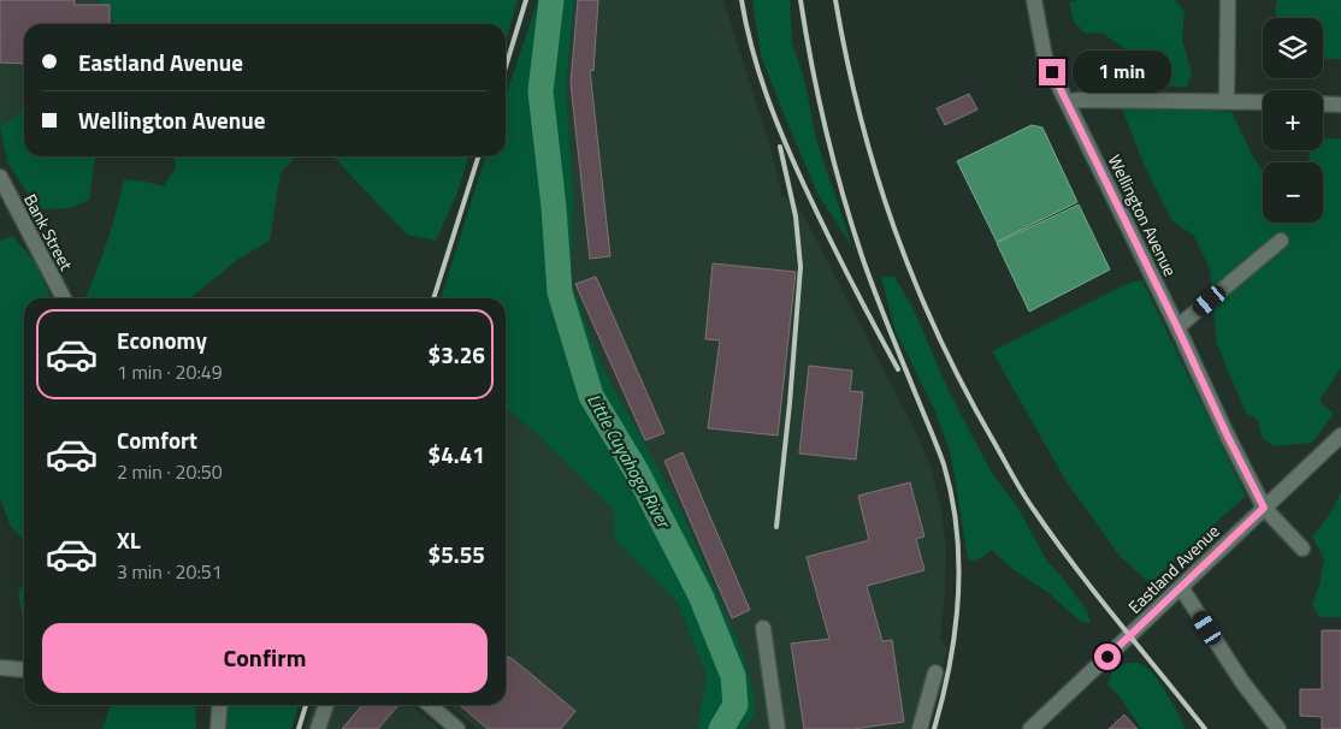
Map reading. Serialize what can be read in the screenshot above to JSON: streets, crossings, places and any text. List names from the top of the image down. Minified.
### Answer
{"streets":{"street":["Wellington Avenue","Bank Street","Eastland Avenue"]},"crossings":[["Wellington Avenue","Eastland Avenue"]],"water":["Little Cuyahoga River"],"page":{"map_buttons":["+","−"],"banner":["Eastland Avenue","Wellington Avenue"],"bubble":"1 min","list":[{"name":"Economy","note":"1 min · 20:49","value":"$3.26"},{"name":"Comfort","note":"2 min · 20:50","value":"$4.41"},{"name":"XL","note":"3 min · 20:51","value":"$5.55"}],"buttons":"Confirm"}}
